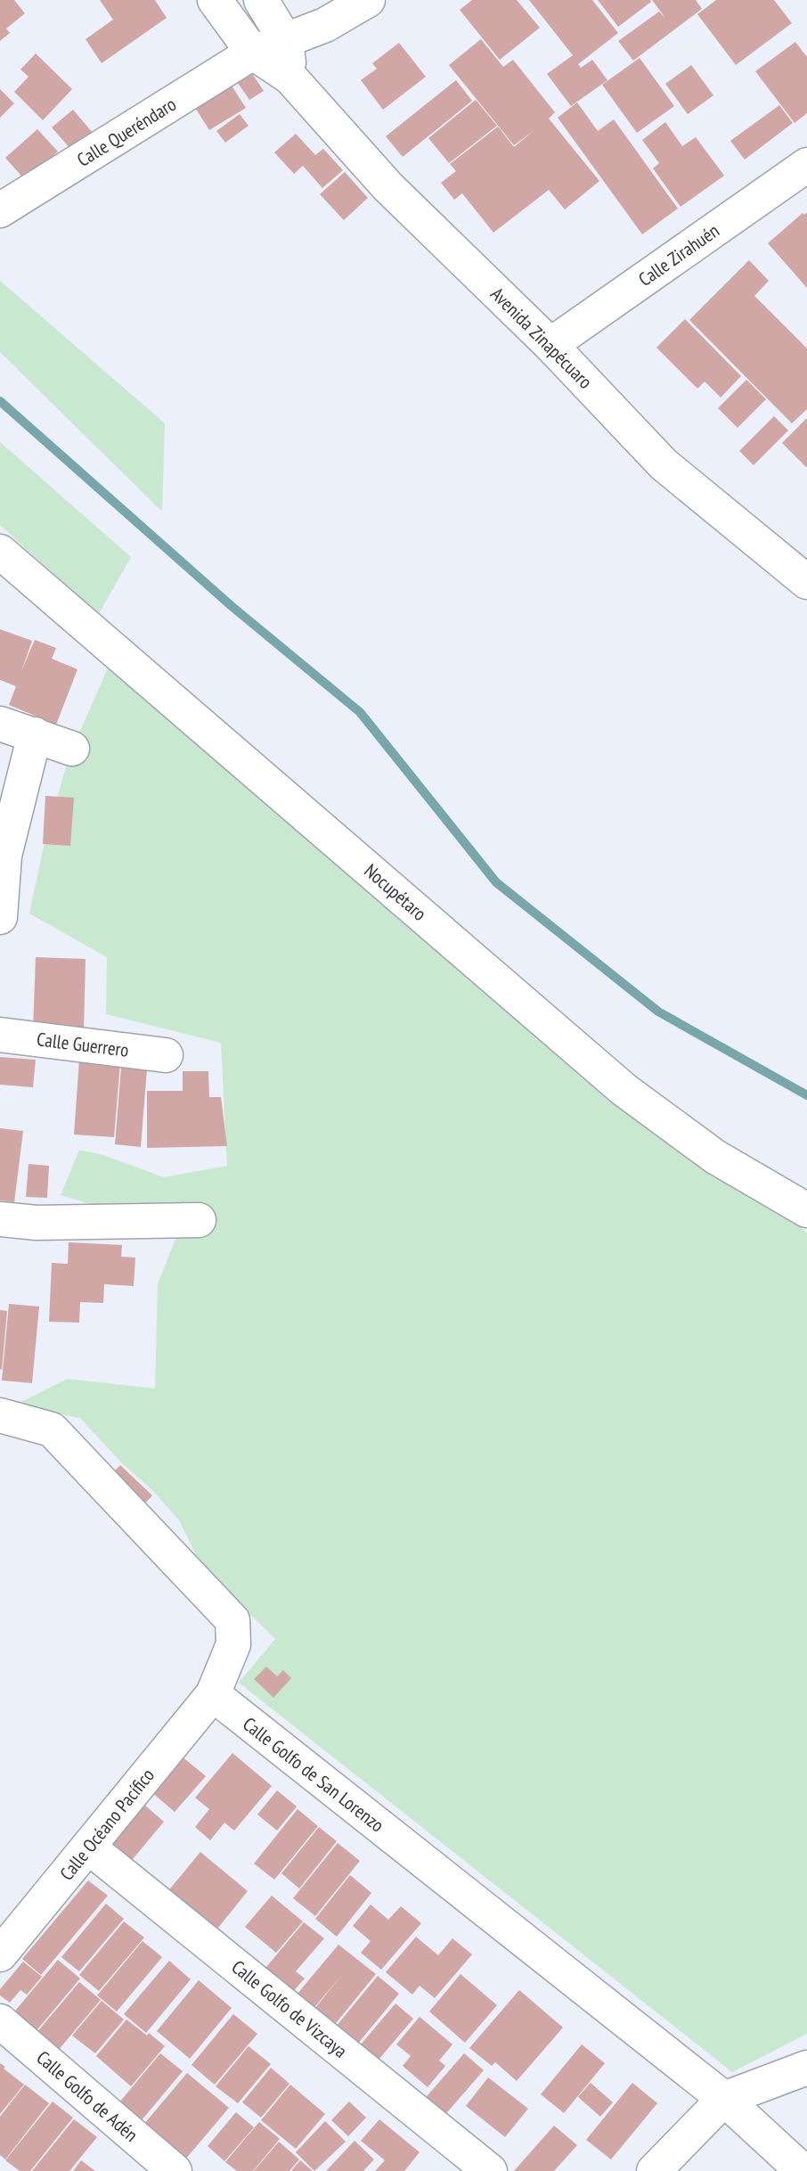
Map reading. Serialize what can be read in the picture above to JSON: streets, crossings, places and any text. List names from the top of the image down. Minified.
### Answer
{"streets":{"street":["Calle Queréndaro","Calle Zirahuén","Avenida Zinapécuaro","Nocupétaro","Calle Guerrero","Calle Golfo de San Lorenzo","Calle Océano Pacífico","Calle Golfo de Vizcaya","Calle Golfo de Adén"]},"crossings":[["Calle Queréndaro","Avenida Zinapécuaro"],["Calle Zirahuén","Avenida Zinapécuaro"],["Calle Golfo de San Lorenzo","Calle Océano Pacífico"],["Calle Océano Pacífico","Calle Golfo de Vizcaya"]]}
